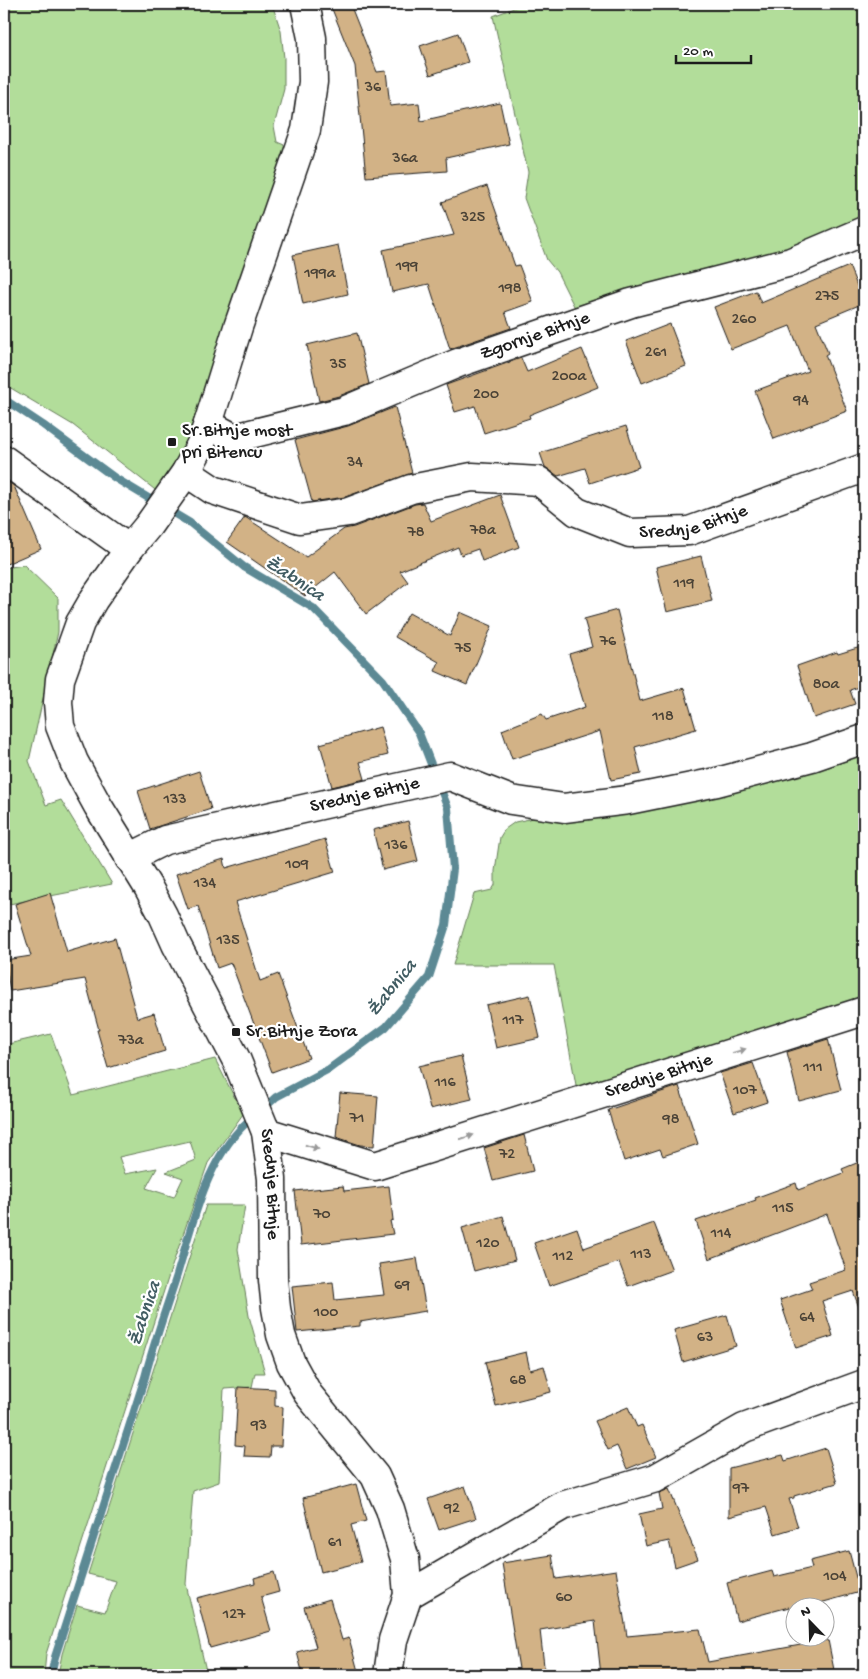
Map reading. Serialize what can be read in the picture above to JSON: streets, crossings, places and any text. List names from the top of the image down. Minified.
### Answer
{"streets":{"street":["Zgornje Bitnje","Srednje Bitnje"]},"water":["Žabnica"],"places":{"transit":["Sr.Bitnje most pri Bitencu","Sr.Bitnje Zora"]},"house_numbers":["36","36a","325","199","199a","198","275","260","261","35","200a","200","94","34","78a","78","119","76","75","80a","118","133","136","109","134","135","117","73a","111","116","107","71","98","72","115","70","114","120","113","112","69","100","64","63","68","93","97","92","61","104","60","127"],"scale_bar":"20 m","north":"top left"}
